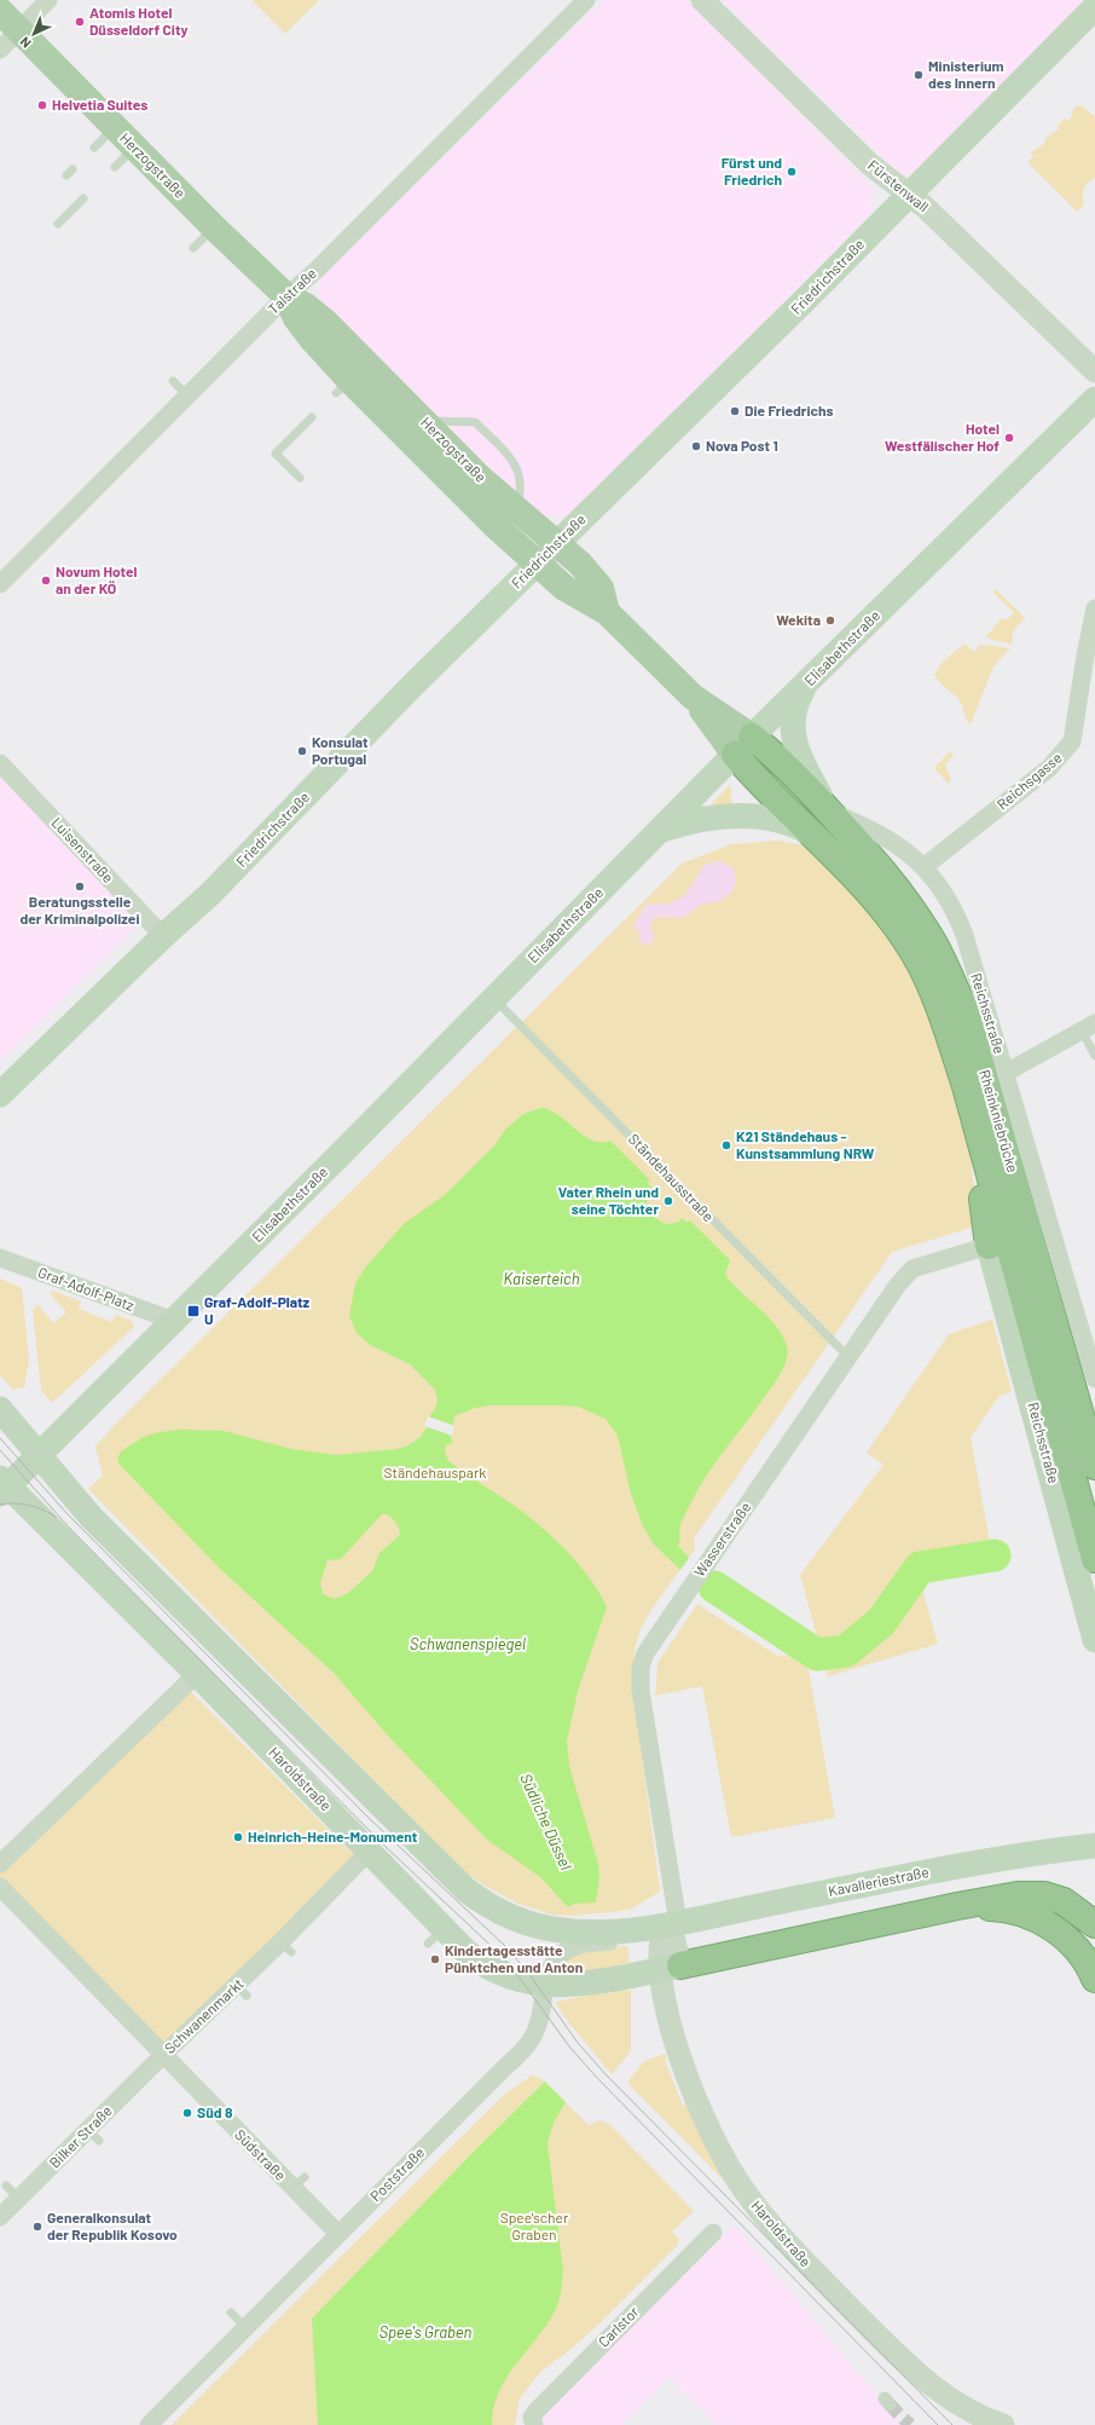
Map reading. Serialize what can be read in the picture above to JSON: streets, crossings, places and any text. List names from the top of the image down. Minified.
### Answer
{"streets":{"highway":["Reichsstraße","Rheinkniebrücke"],"main road":["Herzogstraße","Friedrichstraße","Elisabethstraße","Haroldstraße","Kavalleriestraße"],"street":["Fürstenwall","Talstraße","Reichsgasse","Luisenstraße","Graf-Adolf-Platz","Wasserstraße","Schwanenmarkt","Bilker Straße","Südstraße","Poststraße","Carlstor"],"lane":["Ständehausstraße"]},"crossings":[["Herzogstraße","Friedrichstraße"],["Herzogstraße","Talstraße"],["Herzogstraße","Elisabethstraße"],["Herzogstraße","Reichsstraße"],["Fürstenwall","Friedrichstraße"],["Friedrichstraße","Luisenstraße"],["Elisabethstraße","Reichsstraße"],["Elisabethstraße","Ständehausstraße"],["Elisabethstraße","Graf-Adolf-Platz"],["Elisabethstraße","Haroldstraße"],["Reichsgasse","Reichsstraße"],["Reichsstraße","Rheinkniebrücke"],["Reichsstraße","Wasserstraße"],["Ständehausstraße","Wasserstraße"],["Wasserstraße","Haroldstraße"],["Wasserstraße","Kavalleriestraße"],["Haroldstraße","Kavalleriestraße"],["Haroldstraße","Schwanenmarkt"],["Haroldstraße","Poststraße"],["Schwanenmarkt","Bilker Straße"],["Schwanenmarkt","Südstraße"],["Bilker Straße","Südstraße"],["Südstraße","Poststraße"]],"water":["Kaiserteich","Schwanenspiegel","Südliche Düssel","Spee's Graben"],"parks":["Ständehauspark","Spee'scher Graben"],"places":{"other":["Atomis Hotel Düsseldorf City","Ministerium des Innern","Helvetia Suites","Fürst und Friedrich","Die Friedrichs","Hotel Westfälischer Hof","Nova Post 1","Novum Hotel an der KÖ","Wekita","Konsulat Portugal","Beratungsstelle der Kriminalpolizei","K21 Ständehaus - Kunstsammlung NRW","Vater Rhein und seine Töchter","Heinrich-Heine-Monument","Kindertagesstätte Pünktchen und Anton","Süd 8","Generalkonsulat der Republik Kosovo"],"transit":["Graf-Adolf-Platz U"]},"north":"bottom left"}
